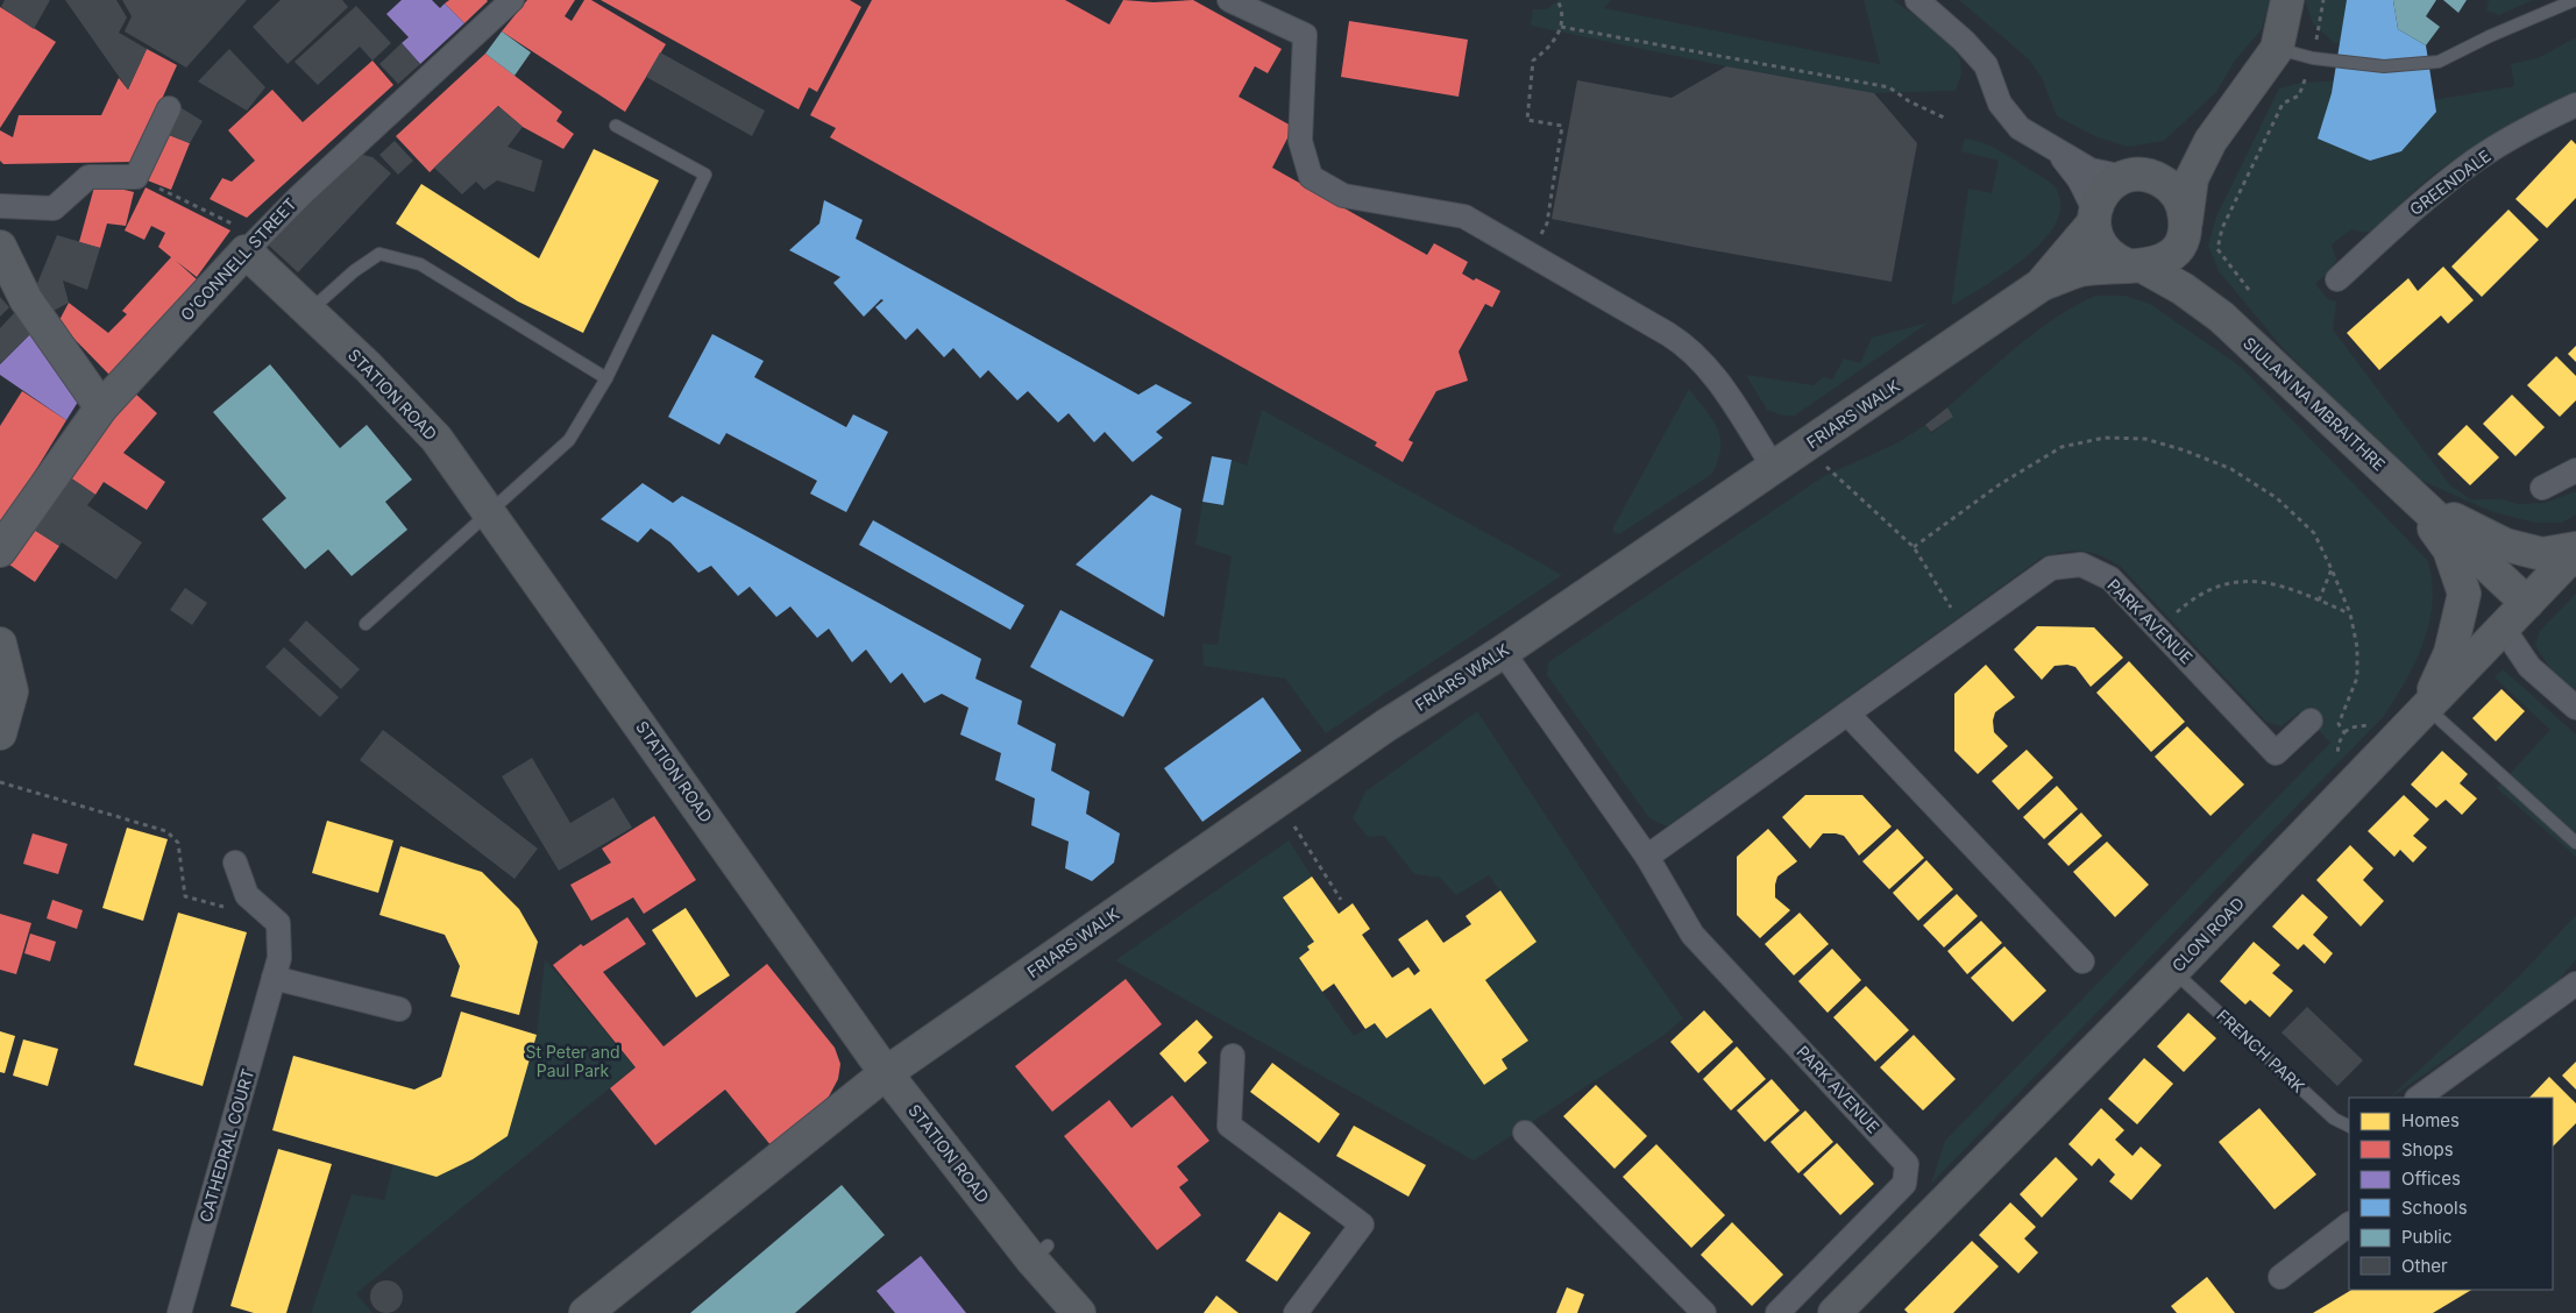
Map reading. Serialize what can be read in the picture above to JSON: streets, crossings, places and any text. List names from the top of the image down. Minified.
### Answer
{"streets":{"street":["GREENDALE","O'CONNELL STREET","STATION ROAD","SIULAN NA MBRAITHRE","FRIARS WALK","PARK AVENUE","CLON ROAD","CATHEDRAL COURT"],"lane":["FRENCH PARK"]},"crossings":[["O'CONNELL STREET","STATION ROAD"],["STATION ROAD","FRIARS WALK"],["SIULAN NA MBRAITHRE","FRIARS WALK"],["SIULAN NA MBRAITHRE","CLON ROAD"],["FRIARS WALK","PARK AVENUE"],["CLON ROAD","FRENCH PARK"]],"parks":["St Peter and Paul Park"],"legend":["Homes","Shops","Offices","Schools","Public","Other"]}
